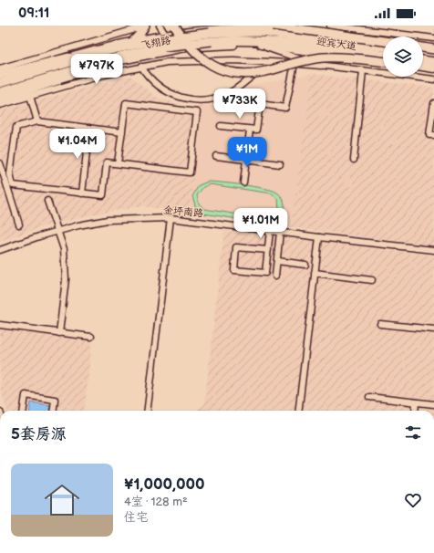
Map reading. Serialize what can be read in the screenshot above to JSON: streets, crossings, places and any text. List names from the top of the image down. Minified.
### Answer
{"streets":{"main road":["飞翔路","迎宾大道"],"street":["金坪南路"]},"crossings":[["飞翔路","迎宾大道"]],"page":{"status":"09:11","price":["¥797K","¥733K","¥1.04M","¥1M","¥1.01M"],"heading":"5套房源","list":[{"name":"¥1,000,000","note":"4室 · 128 m² · 住宅"}]}}
